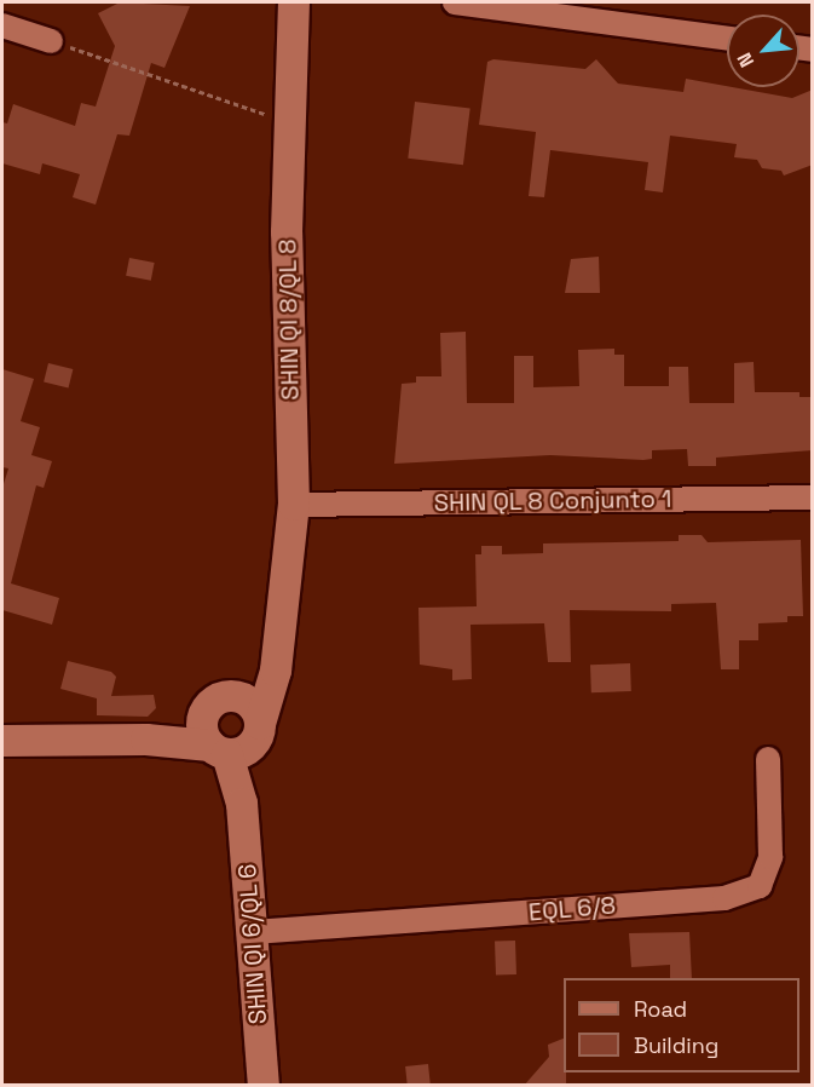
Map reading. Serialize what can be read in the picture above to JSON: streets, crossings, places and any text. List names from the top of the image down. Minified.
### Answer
{"streets":{"street":["SHIN QI 8/QL 8","SHIN QL 8 Conjunto 1","EQL 6/8","SHIN QI 6/QL 6"]},"crossings":[["SHIN QI 8/QL 8","SHIN QL 8 Conjunto 1"],["SHIN QI 8/QL 8","SHIN QI 6/QL 6"],["EQL 6/8","SHIN QI 6/QL 6"]],"legend":["Road","Building"],"north":"bottom left"}
